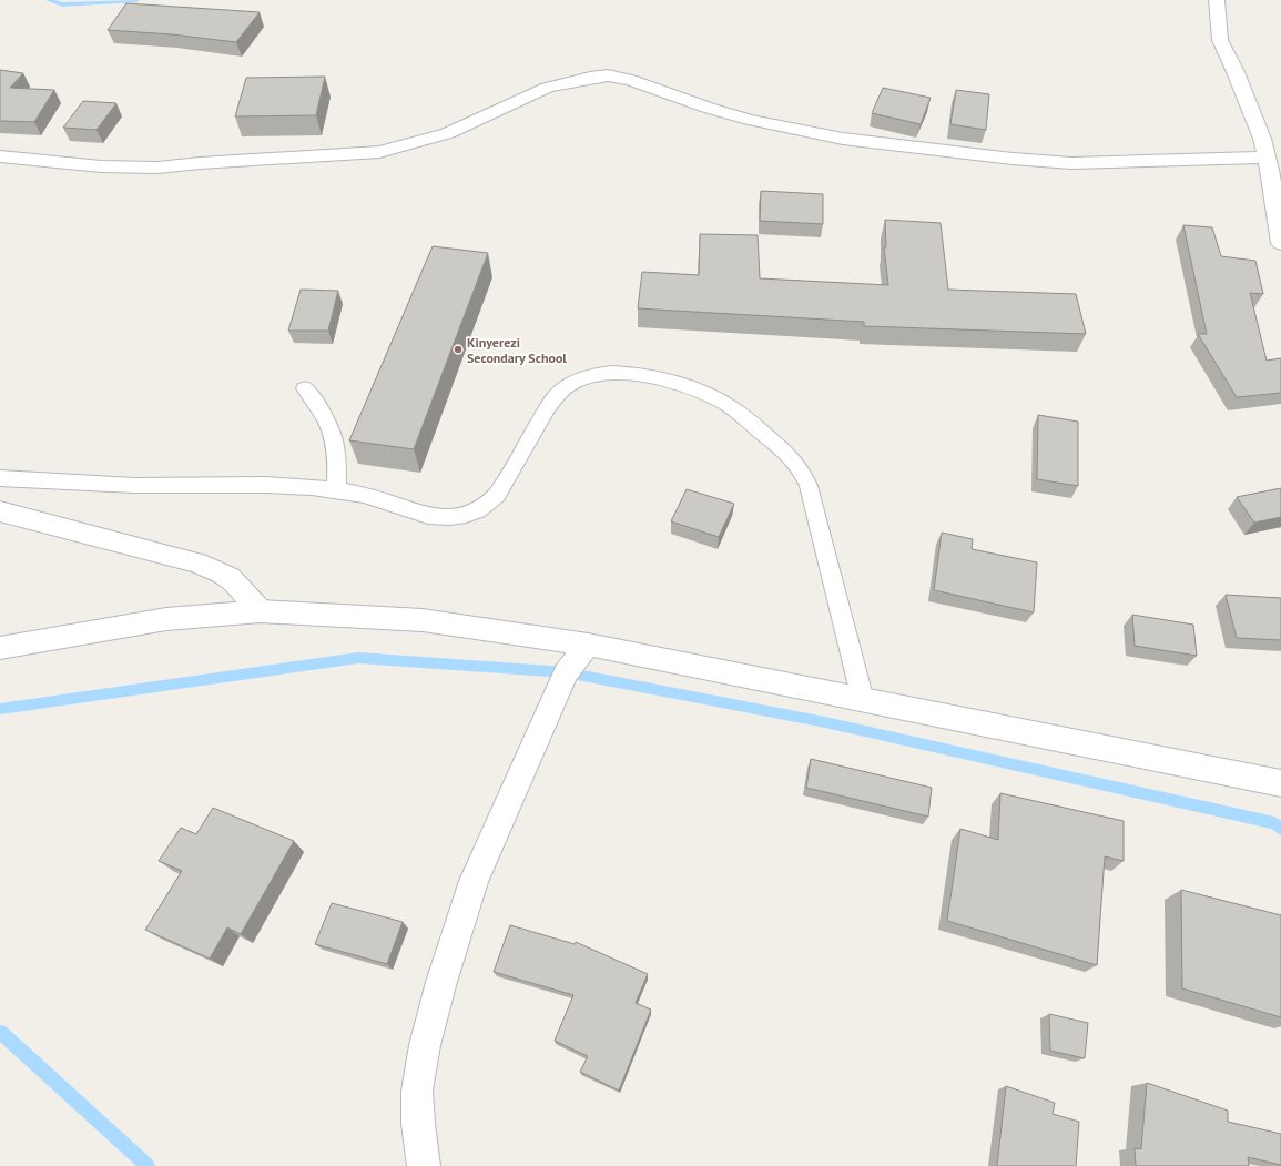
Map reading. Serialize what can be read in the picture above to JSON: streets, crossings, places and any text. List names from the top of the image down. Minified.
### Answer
{"places":["Kinyerezi Secondary School"]}
